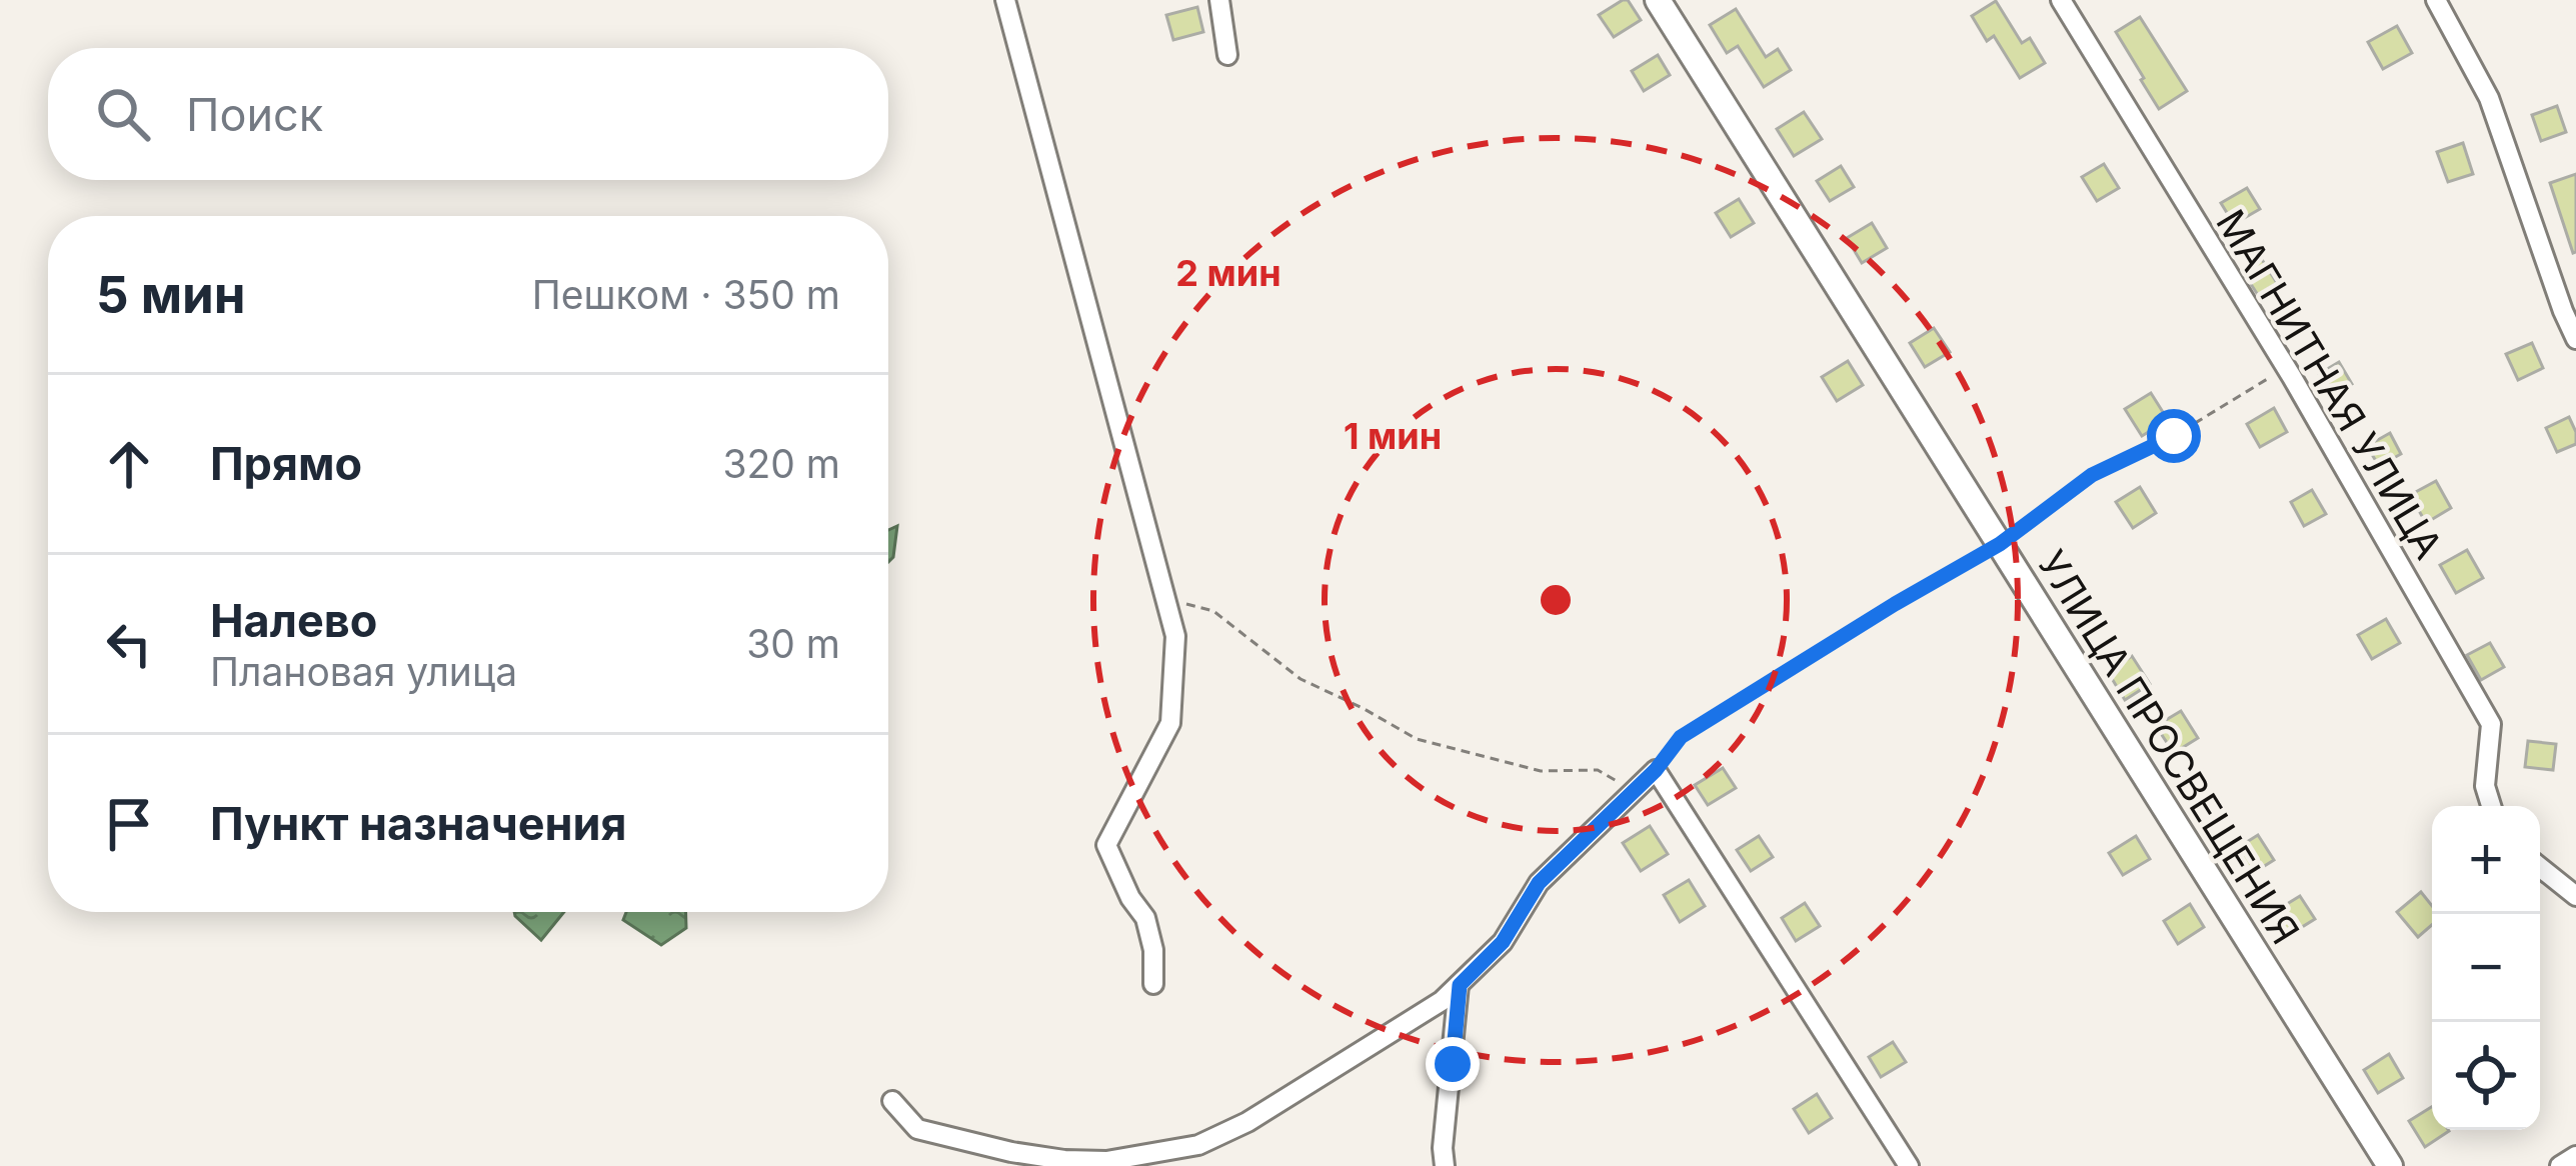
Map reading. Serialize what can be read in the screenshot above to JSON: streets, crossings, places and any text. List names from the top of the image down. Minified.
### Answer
{"streets":{"street":["МАГНИТНАЯ УЛИЦА","УЛИЦА ПРОСВЕЩЕНИЯ"]},"page":{"search":"Поиск","heading":["5 мин","Пешком · 350 m"],"list":[["Прямо","320 m"],["Налево","Плановая улица","30 m"],"Пункт назначения"],"map_buttons":["+","−"]},"rings":["2 мин","1 мин"]}
